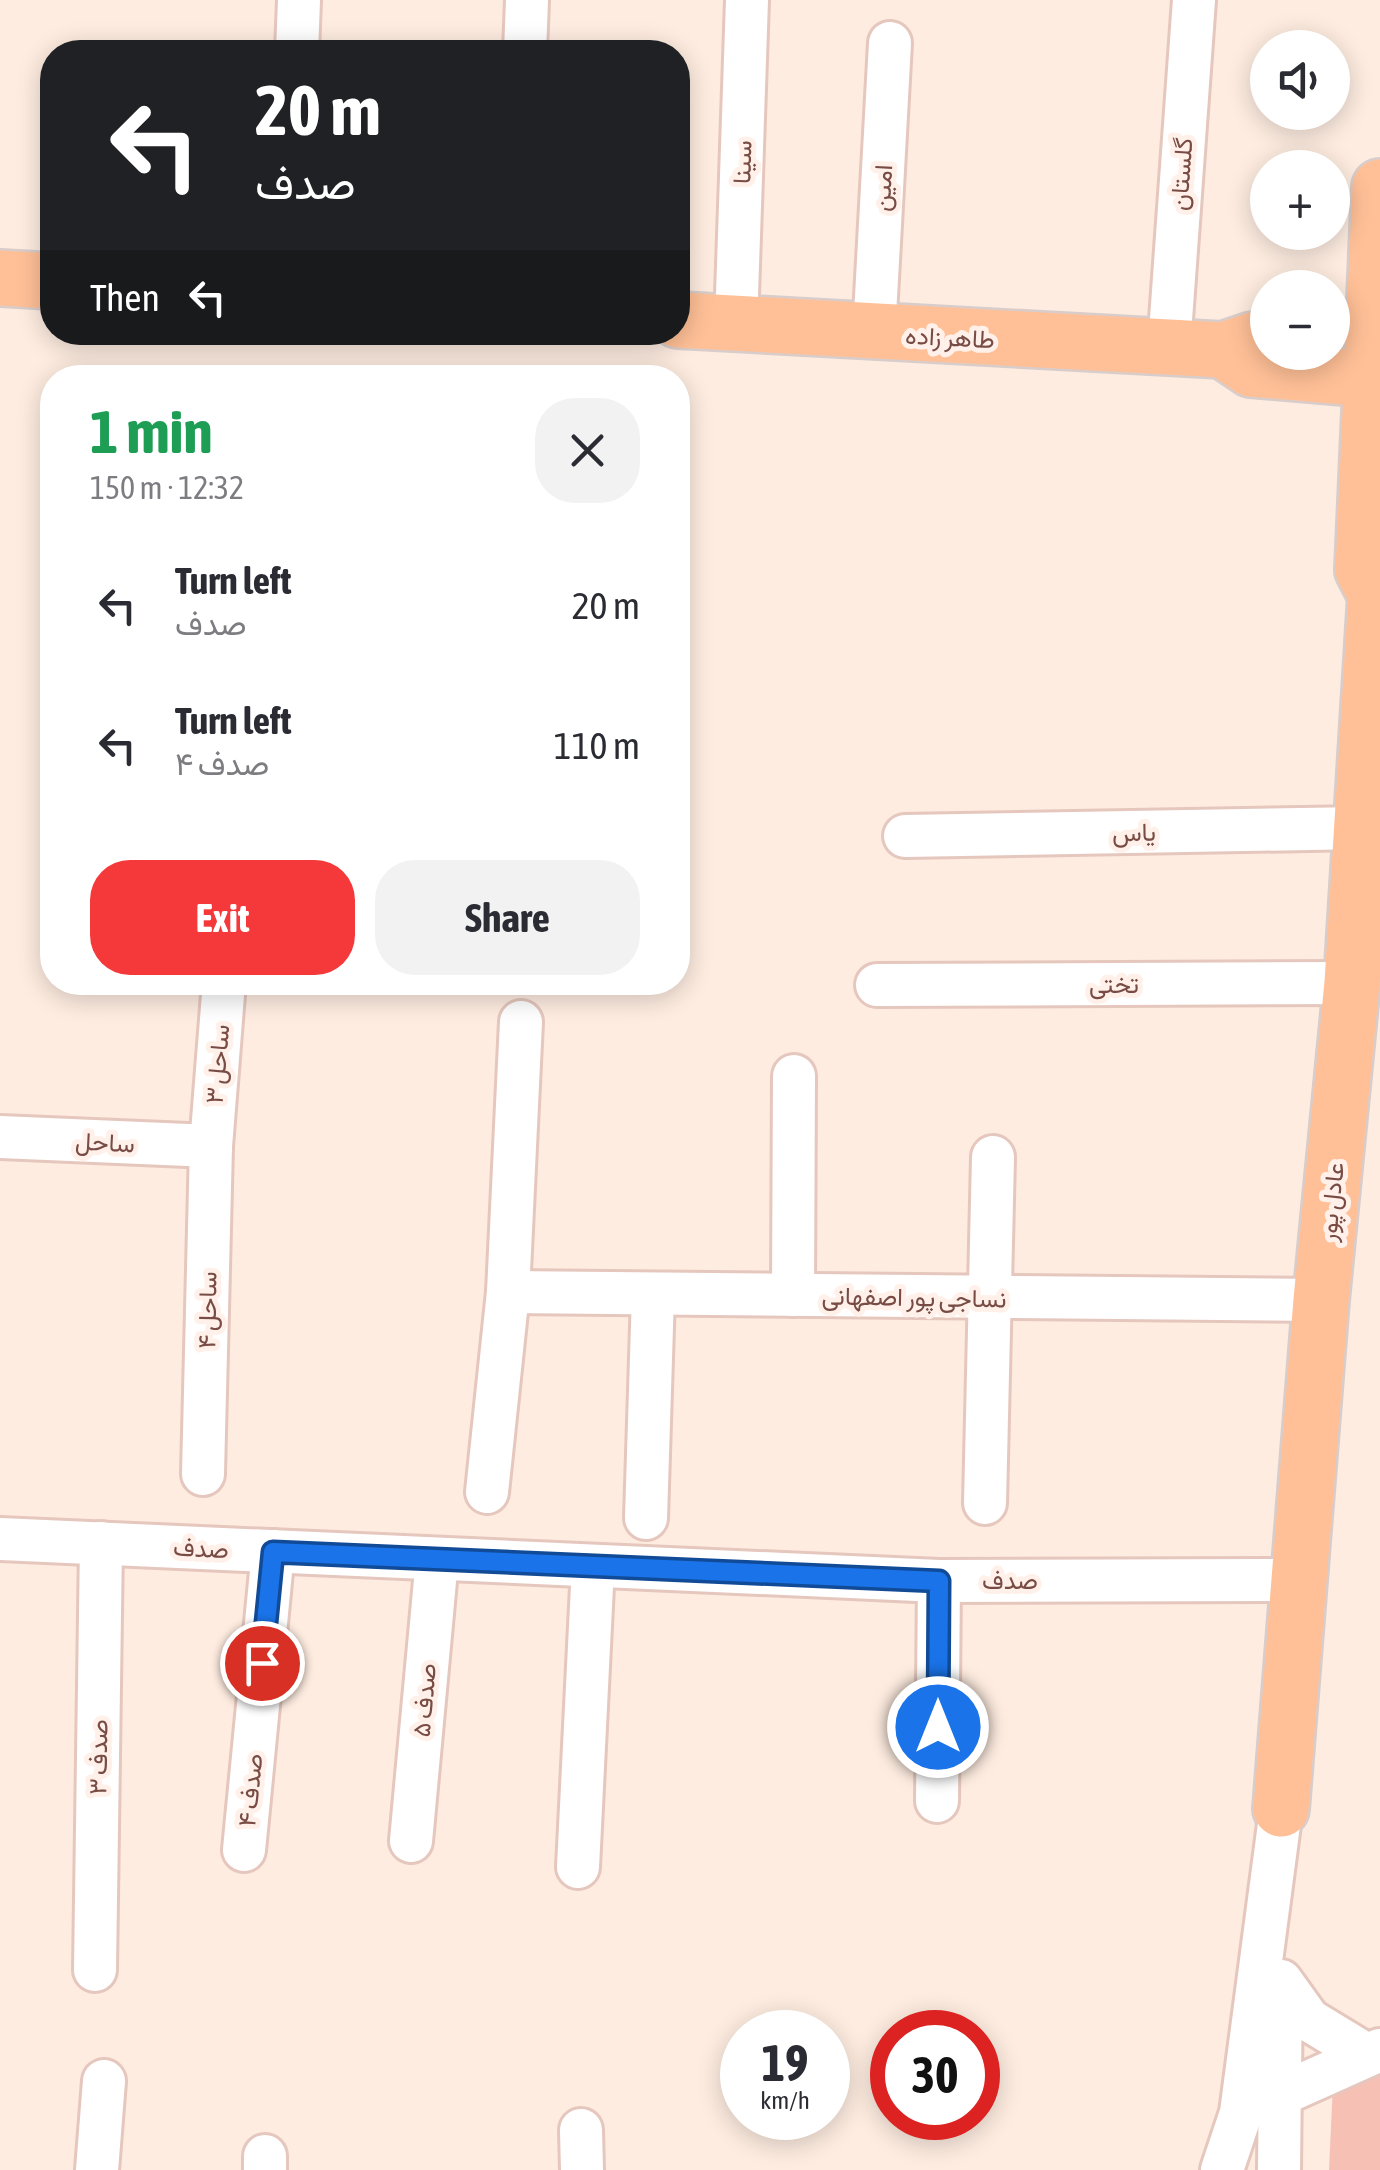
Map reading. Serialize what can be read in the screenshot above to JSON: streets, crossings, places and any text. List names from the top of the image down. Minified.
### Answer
{"streets":{"main road":["طاهر زاده","عادل پور"],"street":["سینا","گلستان","امین","یاس","تختی","ساحل ۳","ساحل","نساجی پور اصفهانی","ساحل ۴","صدف","صدف ۵","صدف ۳","صدف ۴"]},"crossings":[["سینا","طاهر زاده"],["گلستان","طاهر زاده"],["امین","طاهر زاده"],["طاهر زاده","عادل پور"],["یاس","عادل پور"],["تختی","عادل پور"],["ساحل ۳","ساحل"],["ساحل ۳","ساحل ۴"],["ساحل","ساحل ۴"],["عادل پور","نساجی پور اصفهانی"],["عادل پور","صدف"],["صدف","صدف ۵"],["صدف","صدف ۳"],["صدف","صدف ۴"]],"page":{"map_buttons":["+","−"],"turn":["20 m","صدف"],"then":"Then","heading":["1 min","150 m · 12:32"],"list":[{"name":"Turn left","note":"صدف","value":"20 m"},{"name":"Turn left","note":"صدف ۴","value":"110 m"}],"buttons":["Exit","Share"],"speed":"19 km/h","limit":"30"}}
